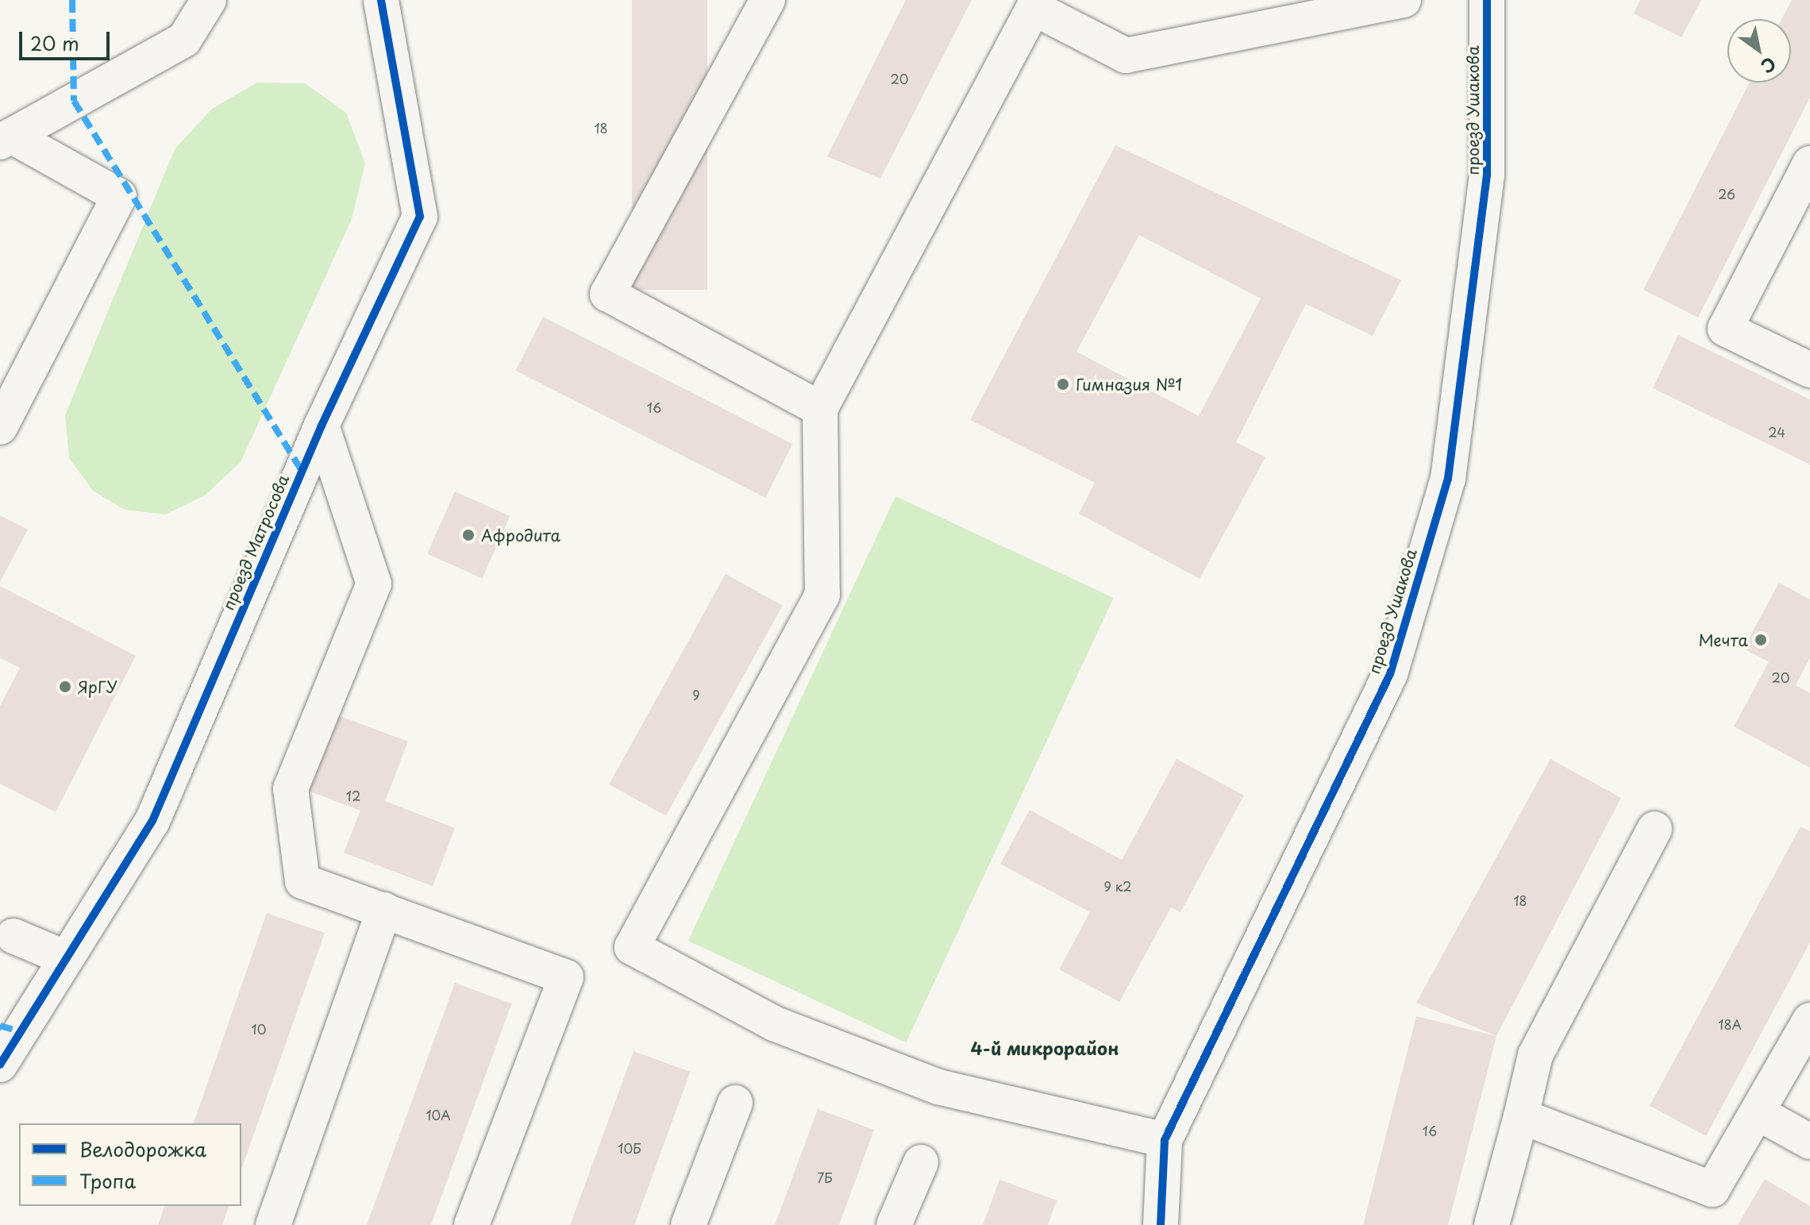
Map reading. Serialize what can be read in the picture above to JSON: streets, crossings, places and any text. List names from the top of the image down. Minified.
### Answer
{"streets":{"street":["проезд Ушакова","проезд Матросова"]},"districts":["4-й микрорайон"],"places":["Гимназия №1","Афродита","Мечта","ЯрГУ"],"house_numbers":["20","18","26","16","24","20","9","12","9 к2","18","18А","10","10А","16","10Б","7Б"],"legend":["Велодорожка","Тропа"],"scale_bar":"20 m","north":"bottom right"}
